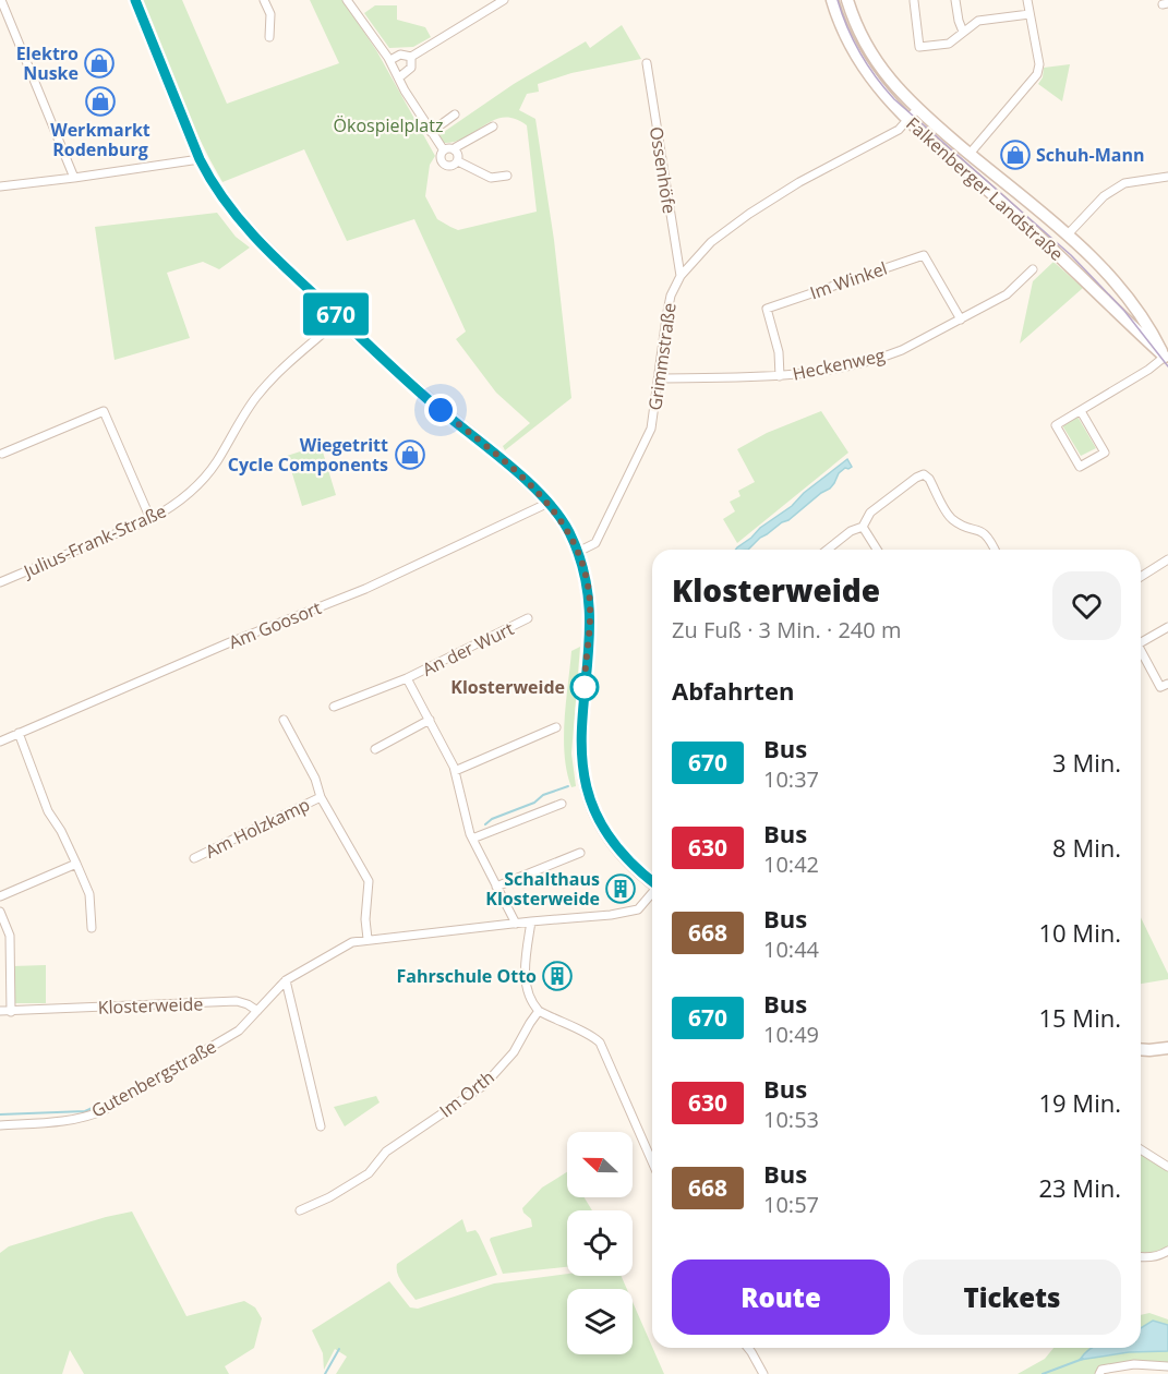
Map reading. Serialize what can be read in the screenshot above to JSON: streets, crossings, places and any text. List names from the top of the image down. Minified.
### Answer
{"streets":{"street":["Ossenhöfe","Falkenberger Landstraße","Im Winkel","Grimmstraße","Heckenweg","Julius-Frank-Straße","Am Goosort","An der Wurt","Am Holzkamp","Klosterweide","Gutenbergstraße","Im Orth"]},"crossings":[["Ossenhöfe","Grimmstraße"],["Falkenberger Landstraße","Grimmstraße"],["Im Winkel","Heckenweg"],["Grimmstraße","Heckenweg"],["Klosterweide","Gutenbergstraße"]],"parks":["Ökospielplatz"],"places":{"shop":["Elektro Nuske","Werkmarkt Rodenburg","Schuh-Mann","Wiegetritt Cycle Components"],"other":["Klosterweide"],"building":["Schalthaus Klosterweide","Fahrschule Otto"]},"lines":["bus line 670"],"north":"left","page":{"on_map":"670","heading":[["Klosterweide","Zu Fuß · 3 Min. · 240 m"],"Abfahrten"],"list":[{"mark":"670","name":"Bus","note":"10:37","value":"3 Min."},{"mark":"630","name":"Bus","note":"10:42","value":"8 Min."},{"mark":"668","name":"Bus","note":"10:44","value":"10 Min."},{"mark":"670","name":"Bus","note":"10:49","value":"15 Min."},{"mark":"630","name":"Bus","note":"10:53","value":"19 Min."},{"mark":"668","name":"Bus","note":"10:57","value":"23 Min."}],"buttons":["Route","Tickets"]}}
